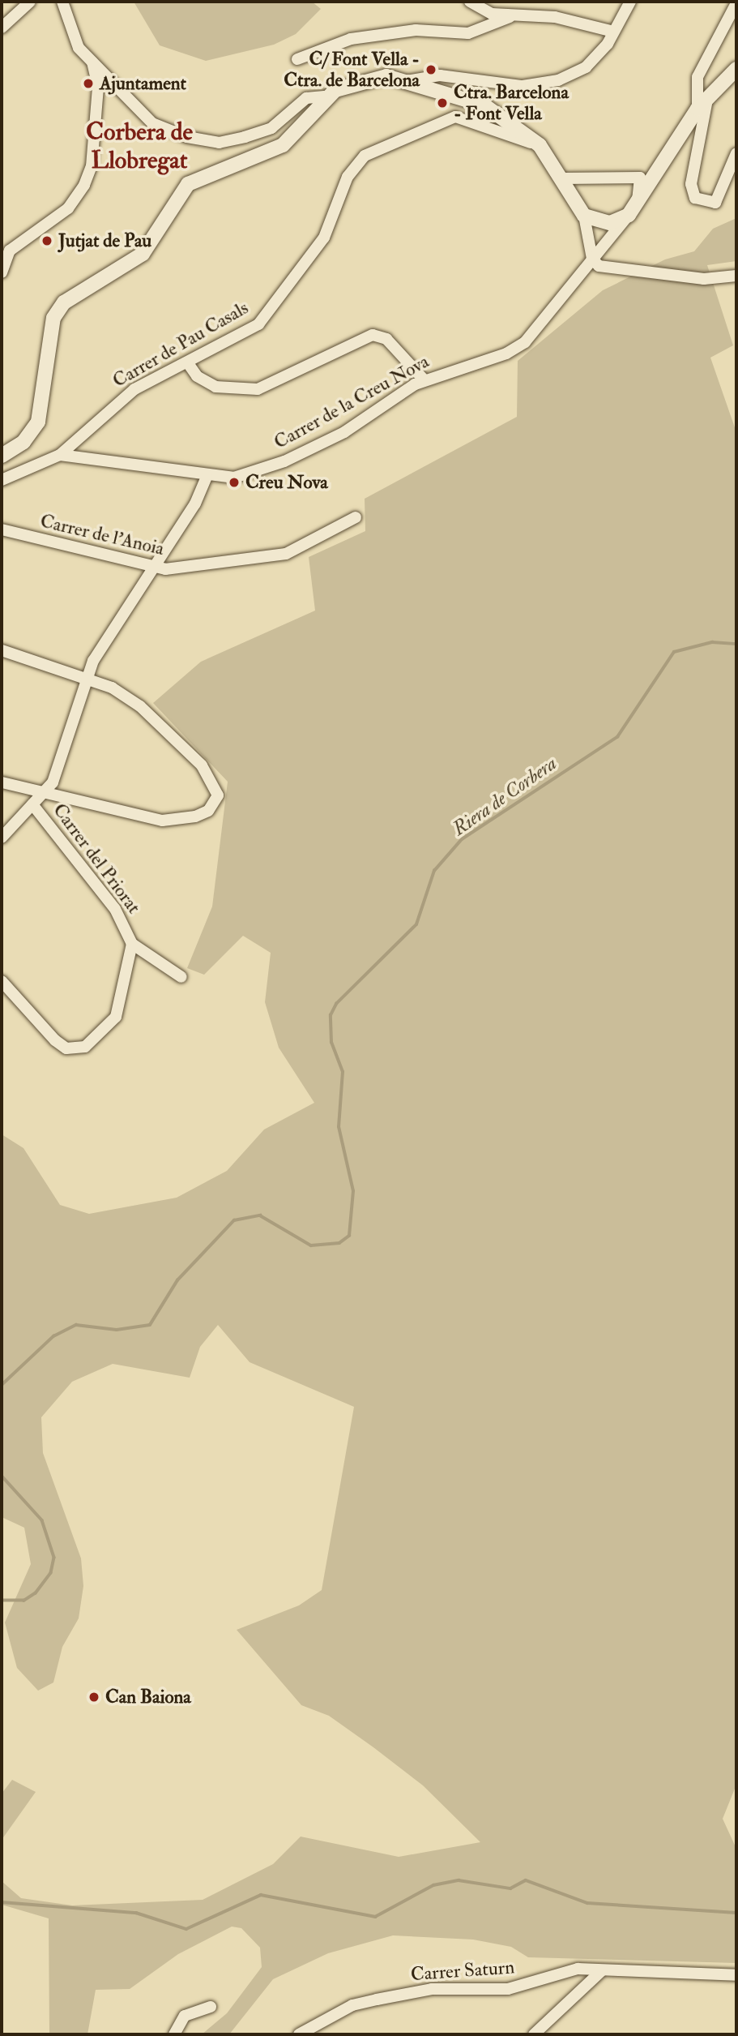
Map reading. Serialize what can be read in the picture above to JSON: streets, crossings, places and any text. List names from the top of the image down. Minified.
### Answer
{"streets":{"street":["Carrer de Pau Casals","Carrer de la Creu Nova","Carrer de l'Anoia","Carrer del Priorat","Carrer Saturn"]},"crossings":[["Carrer de Pau Casals","Carrer de la Creu Nova"]],"districts":["Corbera de Llobregat"],"water":["Riera de Corbera"],"places":["C/ Font Vella - Ctra. de Barcelona","Ajuntament","Ctra. Barcelona - Font Vella","Jutjat de Pau","Creu Nova","Can Baiona"]}
